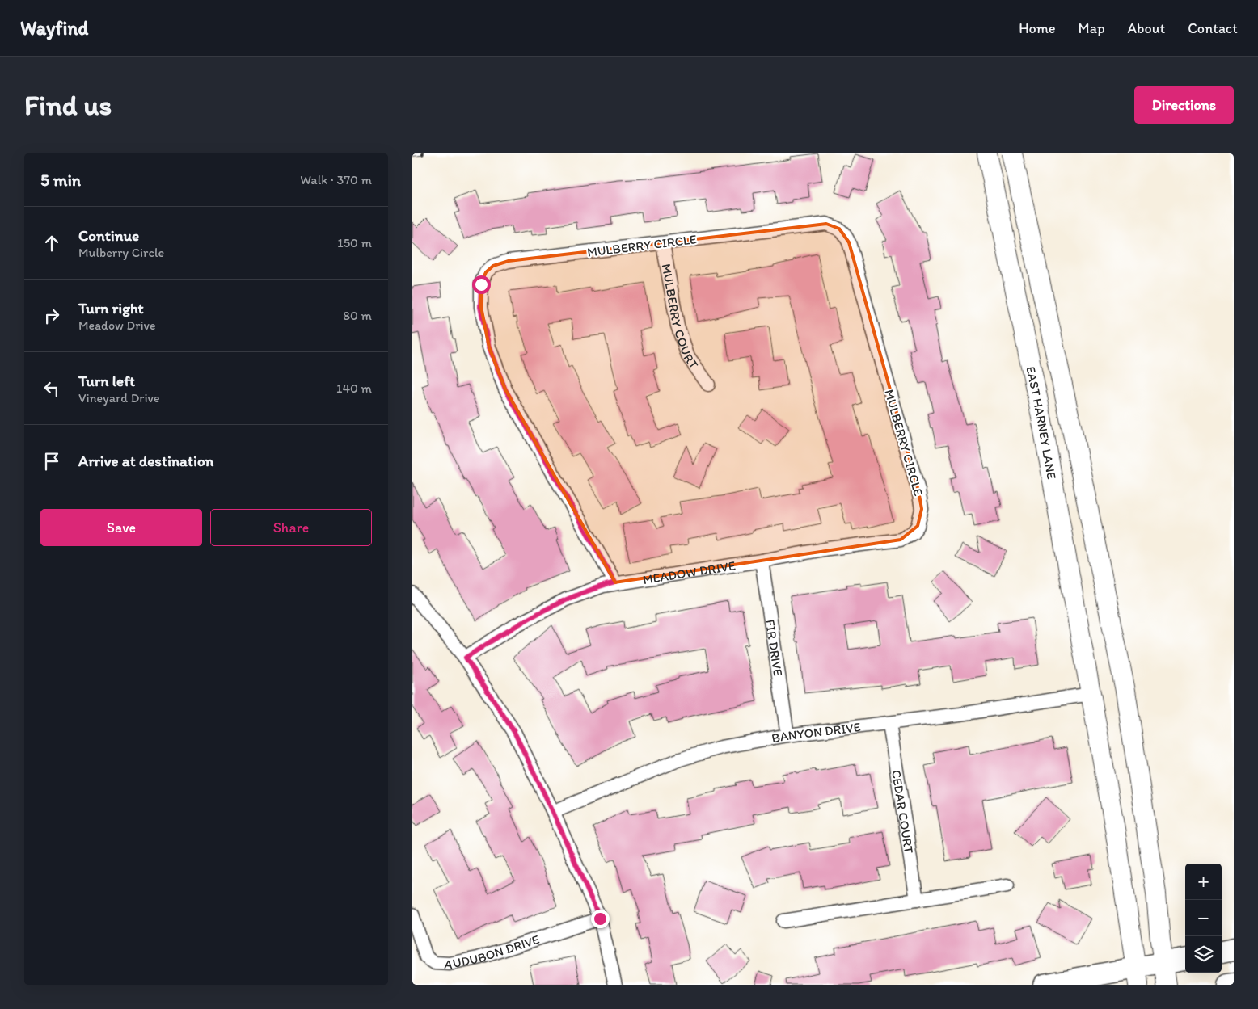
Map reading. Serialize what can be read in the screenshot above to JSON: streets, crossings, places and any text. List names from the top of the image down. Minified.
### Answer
{"streets":{"main road":["EAST HARNEY LANE"],"street":["MULBERRY CIRCLE","MULBERRY COURT","MEADOW DRIVE","FIR DRIVE","BANYON DRIVE","CEDAR COURT","AUDUBON DRIVE"]},"crossings":[["MULBERRY CIRCLE","MULBERRY COURT"],["MULBERRY CIRCLE","MEADOW DRIVE"],["EAST HARNEY LANE","BANYON DRIVE"],["MEADOW DRIVE","FIR DRIVE"],["FIR DRIVE","BANYON DRIVE"],["BANYON DRIVE","CEDAR COURT"]],"page":{"header":"Wayfind","nav":["Home","Map","About","Contact"],"buttons":["Directions",["Save","Share"]],"title":"Find us","heading":["5 min","Walk · 370 m"],"list":[["Continue","Mulberry Circle","150 m"],["Turn right","Meadow Drive","80 m"],["Turn left","Vineyard Drive","140 m"],"Arrive at destination"],"map_buttons":["+","−"]}}
